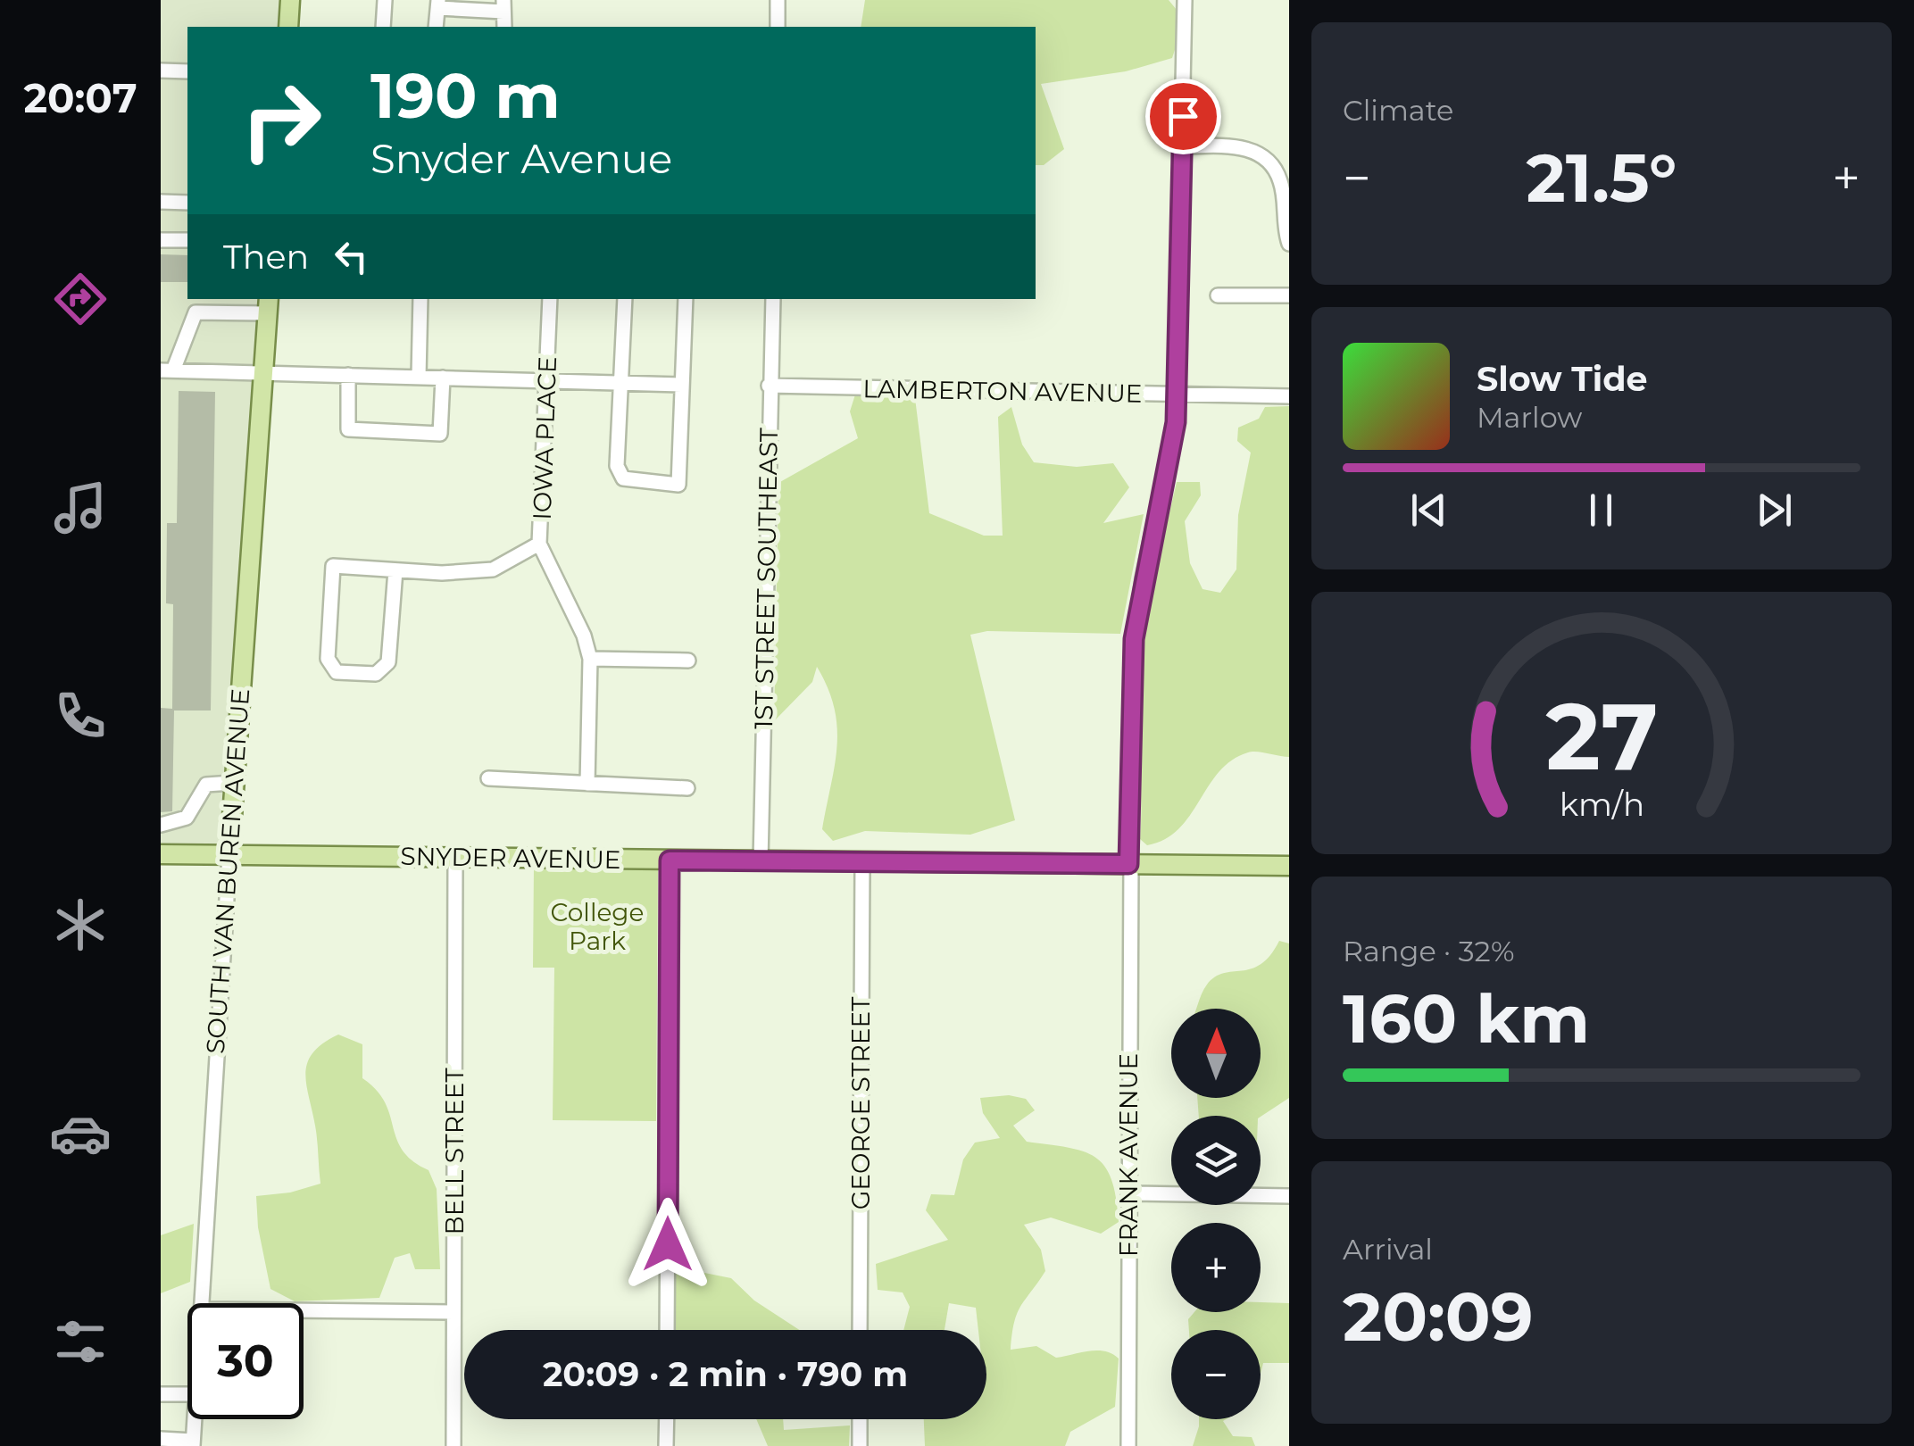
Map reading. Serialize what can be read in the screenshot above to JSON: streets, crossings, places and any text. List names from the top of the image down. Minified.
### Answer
{"streets":{"main road":["SNYDER AVENUE","SOUTH VAN BUREN AVENUE"],"street":["LAMBERTON AVENUE","IOWA PLACE","1ST STREET SOUTHEAST","GEORGE STREET","BELL STREET","FRANK AVENUE"]},"crossings":[["LAMBERTON AVENUE","1ST STREET SOUTHEAST"],["LAMBERTON AVENUE","FRANK AVENUE"],["1ST STREET SOUTHEAST","SNYDER AVENUE"],["SNYDER AVENUE","SOUTH VAN BUREN AVENUE"],["SNYDER AVENUE","GEORGE STREET"],["SNYDER AVENUE","BELL STREET"],["SNYDER AVENUE","FRANK AVENUE"]],"parks":["College Park"],"north":"top","page":{"tabs":"20:07","tile":["Climate",["Range · 32%","160 km"],["Arrival","20:09"]],"turn":["190 m","Snyder Avenue"],"heat":["−","21.5°","+"],"then":"Then","song":["Slow Tide","Marlow"],"map_buttons":["+","−"],"limit":"30","trip":"20:09 · 2 min · 790 m","gauge":["27","km/h"]}}
